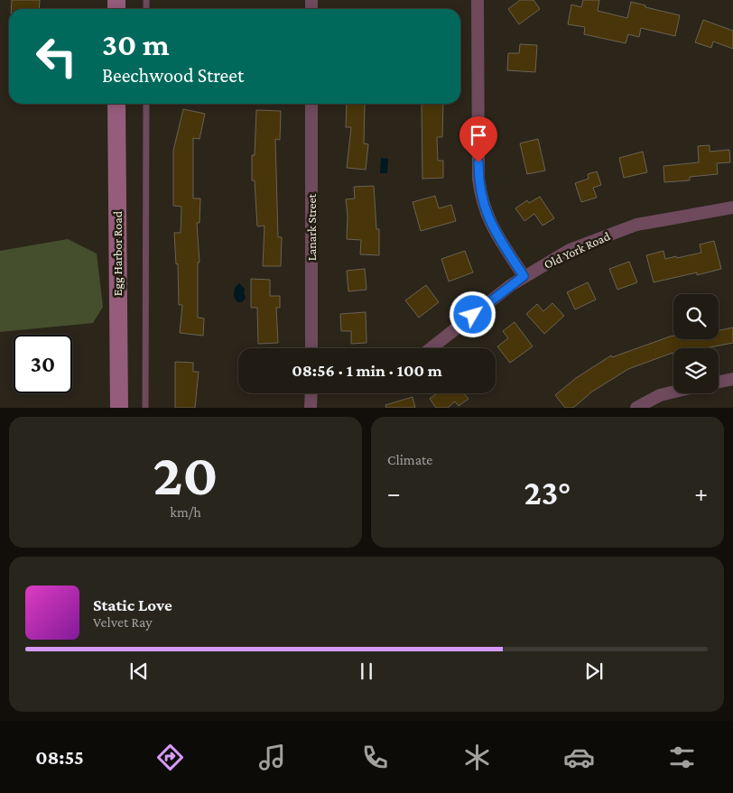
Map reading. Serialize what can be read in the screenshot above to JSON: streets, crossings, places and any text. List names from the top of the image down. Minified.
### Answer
{"streets":{"main road":["Egg Harbor Road"],"street":["Lanark Street","Old York Road"]},"page":{"turn":["30 m","Beechwood Street"],"limit":"30","trip":"08:56 · 1 min · 100 m","tile":[["20","km/h"],"Climate"],"heat":["−","23°","+"],"song":["Static Love","Velvet Ray"],"tabs":"08:55"}}
